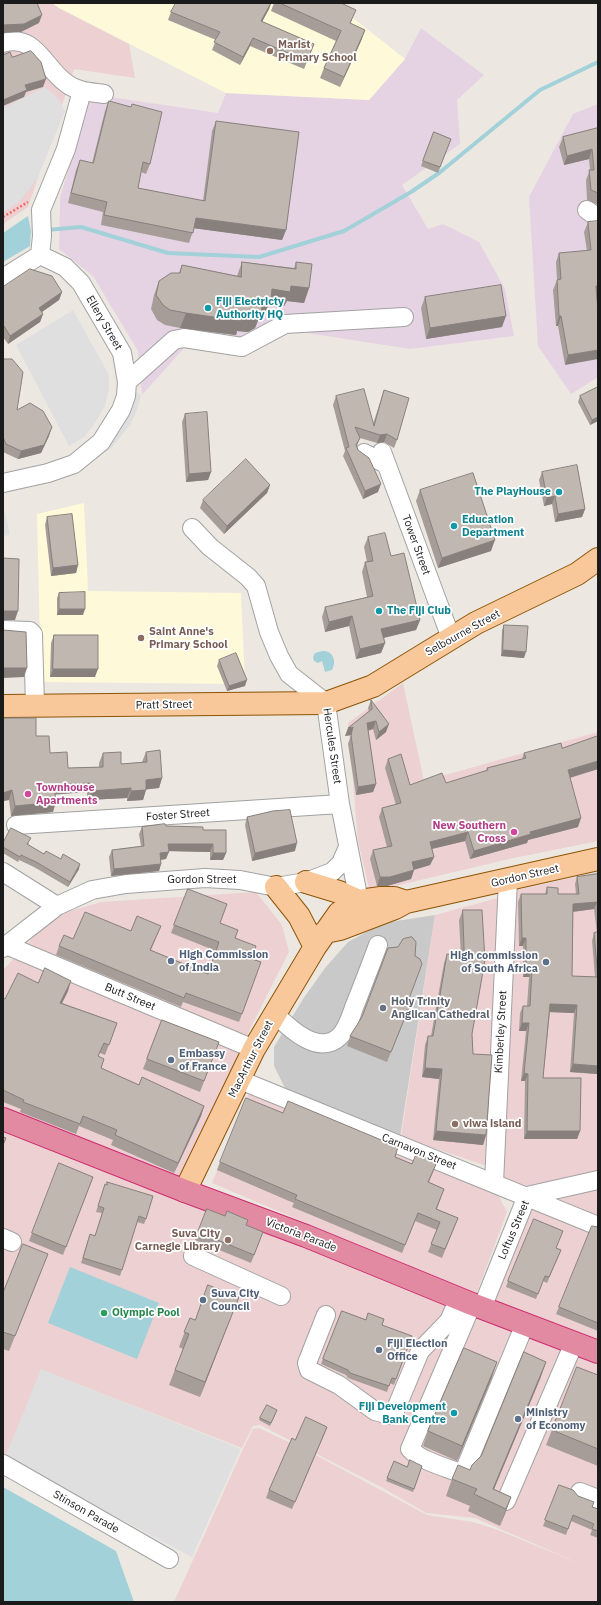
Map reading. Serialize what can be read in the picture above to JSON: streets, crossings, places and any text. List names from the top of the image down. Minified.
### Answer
{"streets":{"highway":["Victoria Parade"],"main road":["Selbourne Street","Pratt Street","Gordon Street","MacArthur Street"],"street":["Ellery Street","Tower Street","Hercules Street","Foster Street","Butt Street","Kimberley Street","Carnavon Street","Loftus Street","Stinson Parade"]},"crossings":[["Tower Street","Selbourne Street"],["Selbourne Street","Pratt Street"],["Selbourne Street","Hercules Street"],["Pratt Street","Hercules Street"],["Hercules Street","Foster Street"],["Hercules Street","Gordon Street"],["Gordon Street","Butt Street"],["Gordon Street","Kimberley Street"],["Gordon Street","MacArthur Street"],["Butt Street","MacArthur Street"],["Kimberley Street","Carnavon Street"],["MacArthur Street","Carnavon Street"],["MacArthur Street","Victoria Parade"],["Carnavon Street","Loftus Street"],["Loftus Street","Victoria Parade"]],"places":["Marist Primary School","Fiji Electricty Authority HQ","The PlayHouse","Education Department","The Fiji Club","Saint Anne's Primary School","Townhouse Apartments","New Southern Cross","High Commission of India","High commission of South Africa","Holy Trinity Anglican Cathedral","Embassy of France","viwa island","Suva City Carnegie Library","Suva City Council","Olympic Pool","Fiji Election Office","Fiji Development Bank Centre","Ministry of Economy"]}
